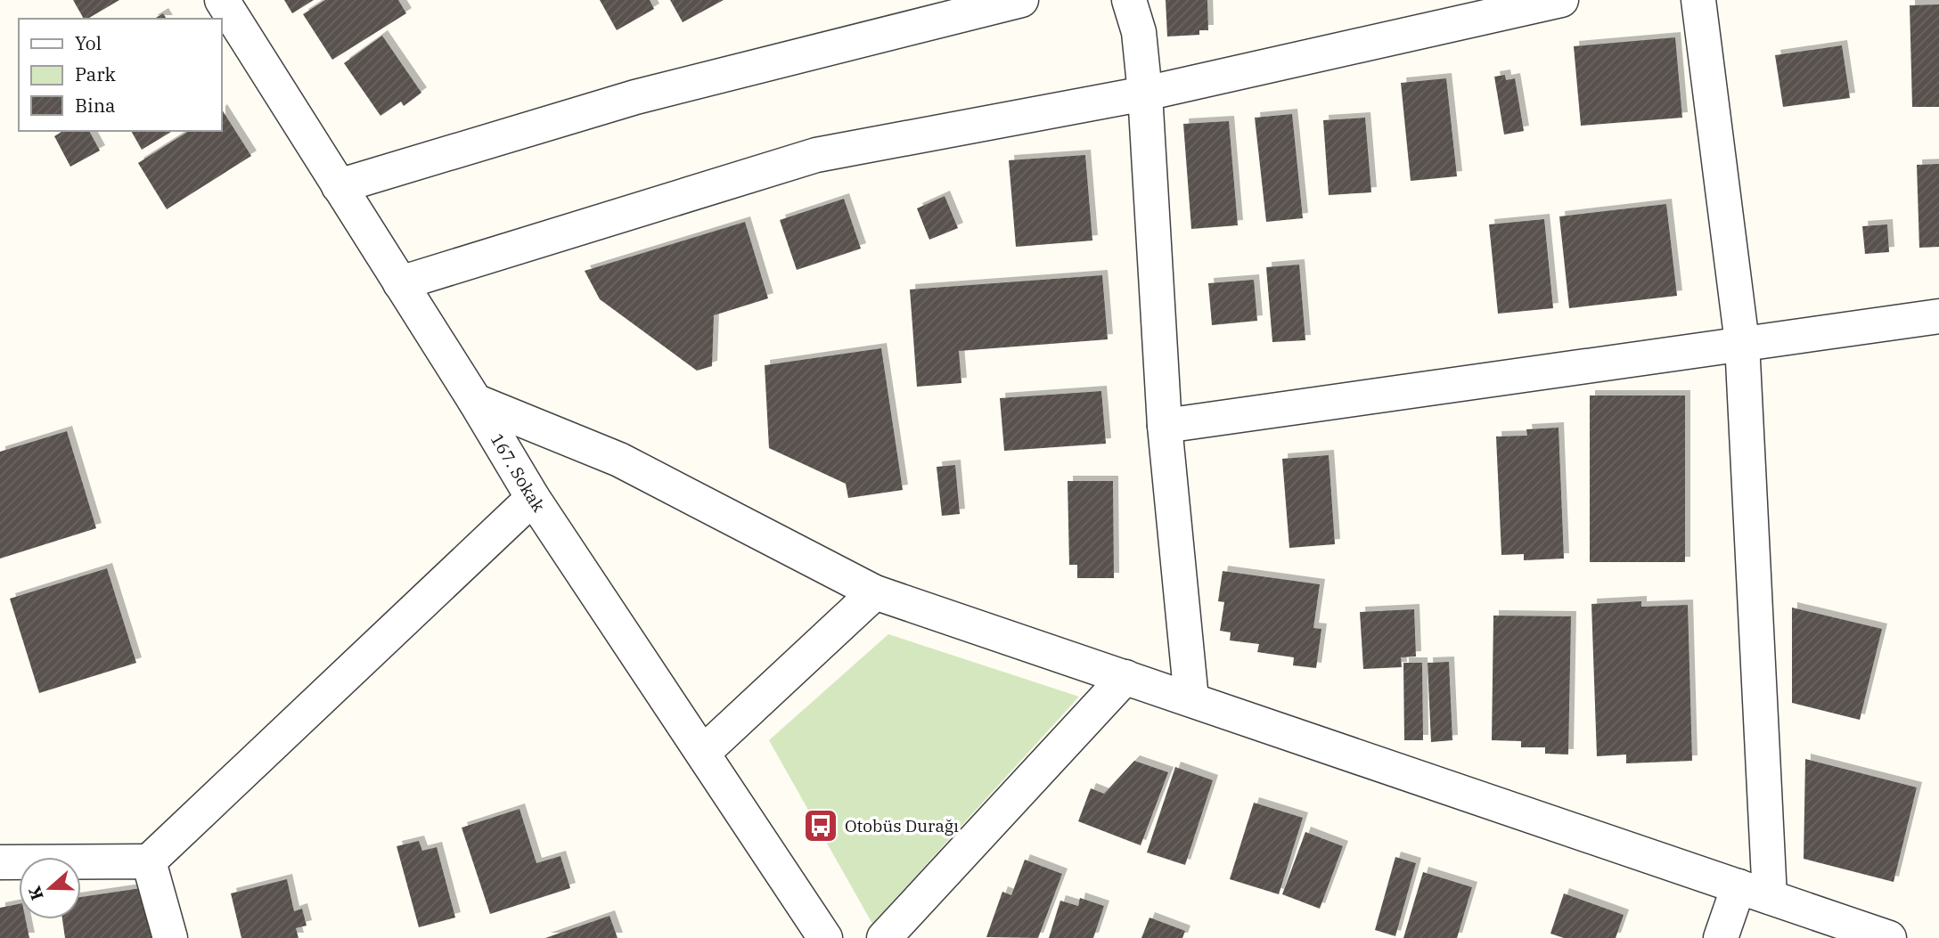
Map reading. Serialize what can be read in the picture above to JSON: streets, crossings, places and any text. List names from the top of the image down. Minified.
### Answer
{"streets":{"street":["167. Sokak"]},"places":{"bus stop":["Otobüs Durağı"]},"legend":["Yol","Park","Bina"],"north":"left"}
